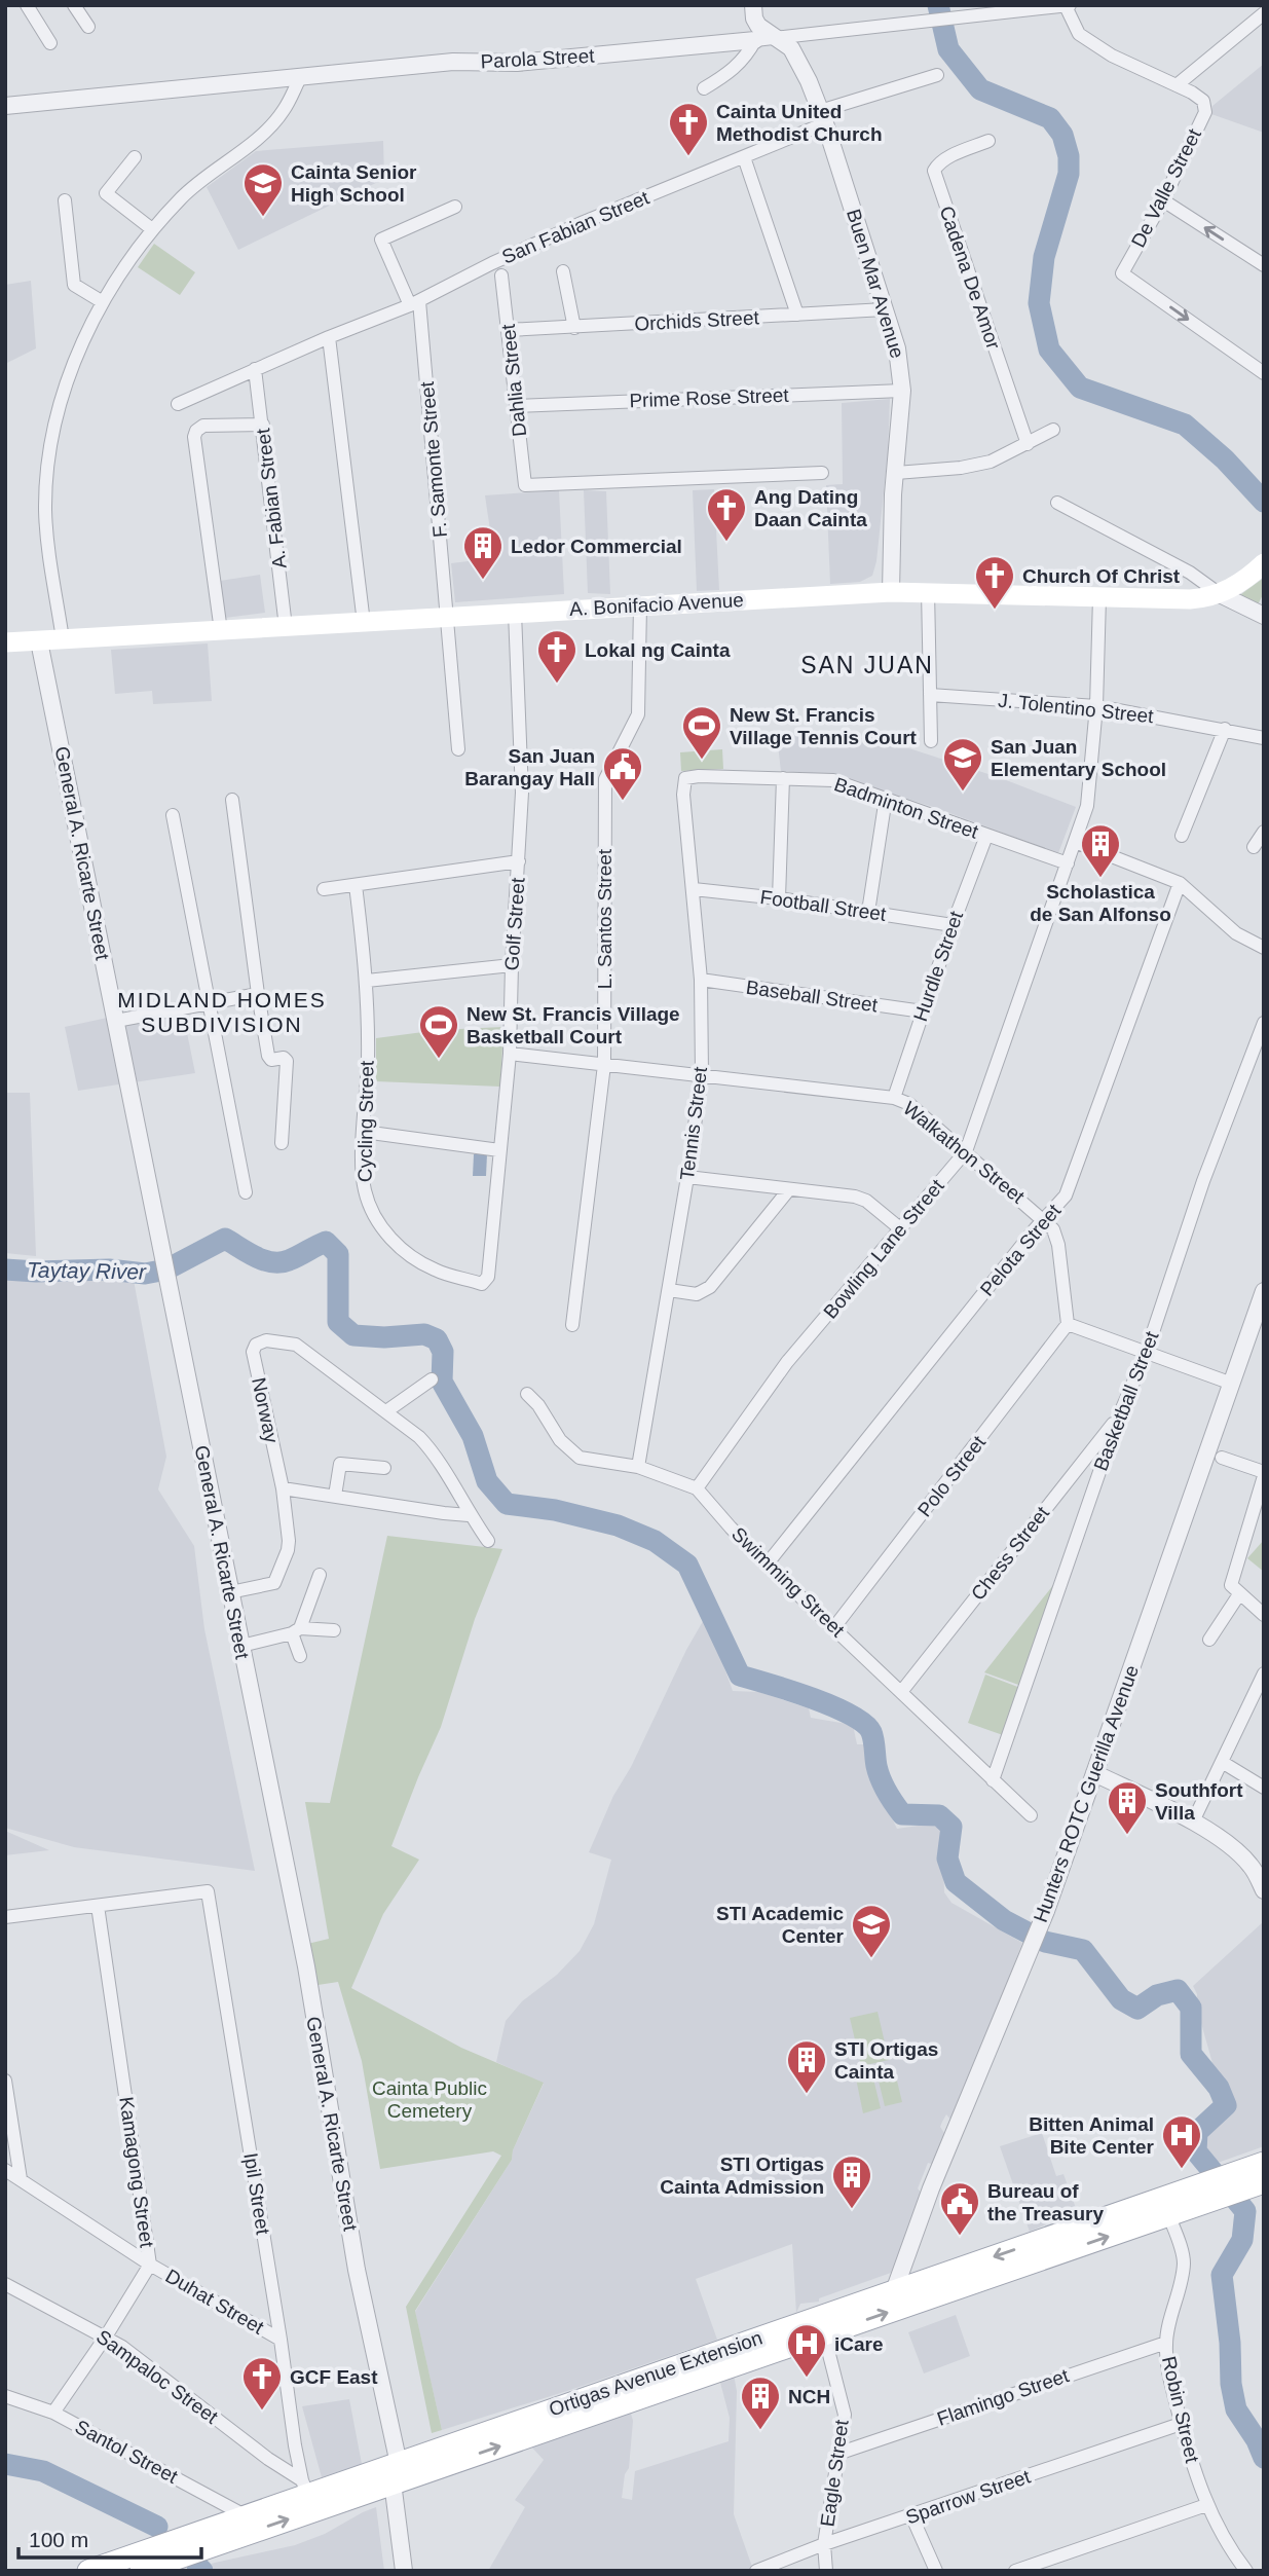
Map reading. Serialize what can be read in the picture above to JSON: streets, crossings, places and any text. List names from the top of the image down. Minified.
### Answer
{"streets":{"main road":["A. Bonifacio Avenue","Ortigas Avenue Extension"],"street":["Parola Street","De Valle Street","San Fabian Street","Cadena De Amor","Buen Mar Avenue","Orchids Street","Dahlia Street","Prime Rose Street","F. Samonte Street","A. Fabian Street","J. Tolentino Street","Badminton Street","General A. Ricarte Street","Football Street","L. Santos Street","Golf Street","Hurdle Street","Baseball Street","Cycling Street","Tennis Street","Walkathon Street","Bowling Lane Street","Pelota Street","Basketball Street","Norway","Polo Street","Chess Street","Swimming Street","Hunters ROTC Guerilla Avenue","Kamagong Street","Ipil Street","Duhat Street","Sampaloc Street","Flamingo Street","Robin Street","Santol Street","Eagle Street","Sparrow Street"]},"crossings":[["Parola Street","De Valle Street"],["Parola Street","Buen Mar Avenue"],["San Fabian Street","Buen Mar Avenue"],["San Fabian Street","F. Samonte Street"],["San Fabian Street","A. Fabian Street"],["Buen Mar Avenue","Orchids Street"],["Buen Mar Avenue","Prime Rose Street"],["Buen Mar Avenue","A. Bonifacio Avenue"],["Orchids Street","Dahlia Street"],["Dahlia Street","Prime Rose Street"],["F. Samonte Street","A. Bonifacio Avenue"],["A. Fabian Street","A. Bonifacio Avenue"],["A. Bonifacio Avenue","General A. Ricarte Street"],["A. Bonifacio Avenue","L. Santos Street"],["A. Bonifacio Avenue","Golf Street"],["A. Bonifacio Avenue","Bowling Lane Street"],["J. Tolentino Street","Bowling Lane Street"],["Badminton Street","Hurdle Street"],["Badminton Street","Tennis Street"],["Badminton Street","Bowling Lane Street"],["Badminton Street","Pelota Street"],["General A. Ricarte Street","Norway"],["General A. Ricarte Street","Ortigas Avenue Extension"],["Football Street","Hurdle Street"],["Football Street","Tennis Street"],["L. Santos Street","Walkathon Street"],["Golf Street","Cycling Street"],["Golf Street","Walkathon Street"],["Hurdle Street","Baseball Street"],["Hurdle Street","Walkathon Street"],["Baseball Street","Tennis Street"],["Tennis Street","Walkathon Street"],["Tennis Street","Swimming Street"],["Walkathon Street","Bowling Lane Street"],["Walkathon Street","Pelota Street"],["Walkathon Street","Polo Street"],["Bowling Lane Street","Swimming Street"],["Pelota Street","Swimming Street"],["Basketball Street","Chess Street"],["Basketball Street","Swimming Street"],["Polo Street","Swimming Street"],["Chess Street","Swimming Street"],["Hunters ROTC Guerilla Avenue","Ortigas Avenue Extension"],["Kamagong Street","Ipil Street"],["Kamagong Street","Duhat Street"],["Kamagong Street","Sampaloc Street"],["Kamagong Street","Santol Street"],["Ipil Street","Duhat Street"],["Ipil Street","Ortigas Avenue Extension"],["Ipil Street","Sampaloc Street"],["Ortigas Avenue Extension","Sampaloc Street"],["Ortigas Avenue Extension","Robin Street"],["Ortigas Avenue Extension","Santol Street"],["Ortigas Avenue Extension","Eagle Street"],["Flamingo Street","Robin Street"],["Flamingo Street","Eagle Street"],["Robin Street","Sparrow Street"],["Eagle Street","Sparrow Street"]],"districts":["SAN JUAN","MIDLAND HOMES SUBDIVISION"],"water":["Taytay River"],"parks":["Cainta Public Cemetery"],"places":{"church":["Cainta United Methodist Church","Ang Dating Daan Cainta","Church Of Christ","Lokal ng Cainta","GCF East"],"school or university":["Cainta Senior High School","San Juan Elementary School","STI Academic Center"],"building":["Ledor Commercial","Scholastica de San Alfonso","Southfort Villa","STI Ortigas Cainta","STI Ortigas Cainta Admission","NCH"],"sports":["New St. Francis Village Tennis Court","New St. Francis Village Basketball Court"],"public building":["San Juan Barangay Hall","Bureau of the Treasury"],"hospital":["Bitten Animal Bite Center","iCare"]},"scale_bar":"100 m"}
